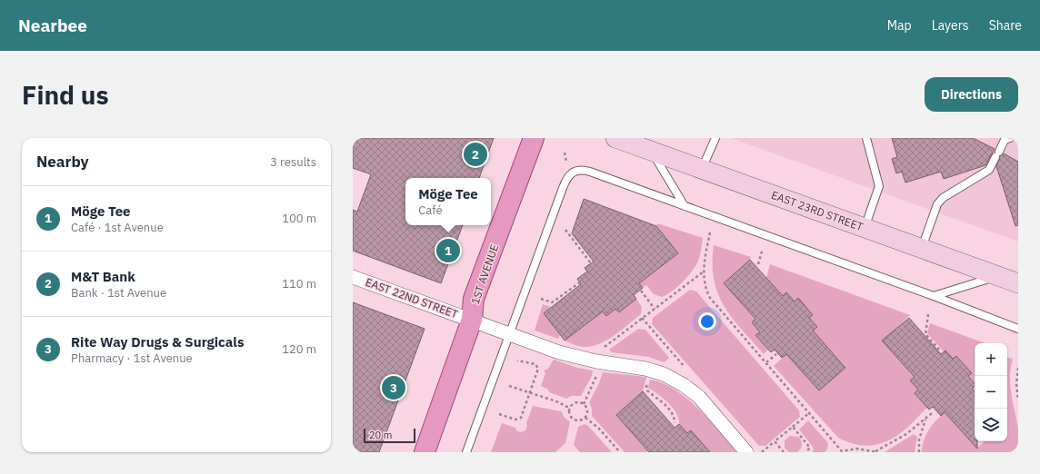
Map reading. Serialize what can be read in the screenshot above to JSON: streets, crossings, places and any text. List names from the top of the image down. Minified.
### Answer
{"streets":{"main road":["EAST 23RD STREET","1ST AVENUE"],"street":["EAST 22ND STREET"]},"crossings":[["1ST AVENUE","EAST 22ND STREET"]],"scale_bar":"20 m","page":{"header":"Nearbee","nav":["Map","Layers","Share"],"buttons":"Directions","title":"Find us","heading":["Nearby","3 results"],"pins":["2","1","3"],"popup":["Möge Tee","Café"],"list":[{"mark":"1","name":"Möge Tee","note":"Café · 1st Avenue","value":"100 m"},{"mark":"2","name":"M&T Bank","note":"Bank · 1st Avenue","value":"110 m"},{"mark":"3","name":"Rite Way Drugs & Surgicals","note":"Pharmacy · 1st Avenue","value":"120 m"}],"map_buttons":["+","−"],"scale":"20 m"}}
